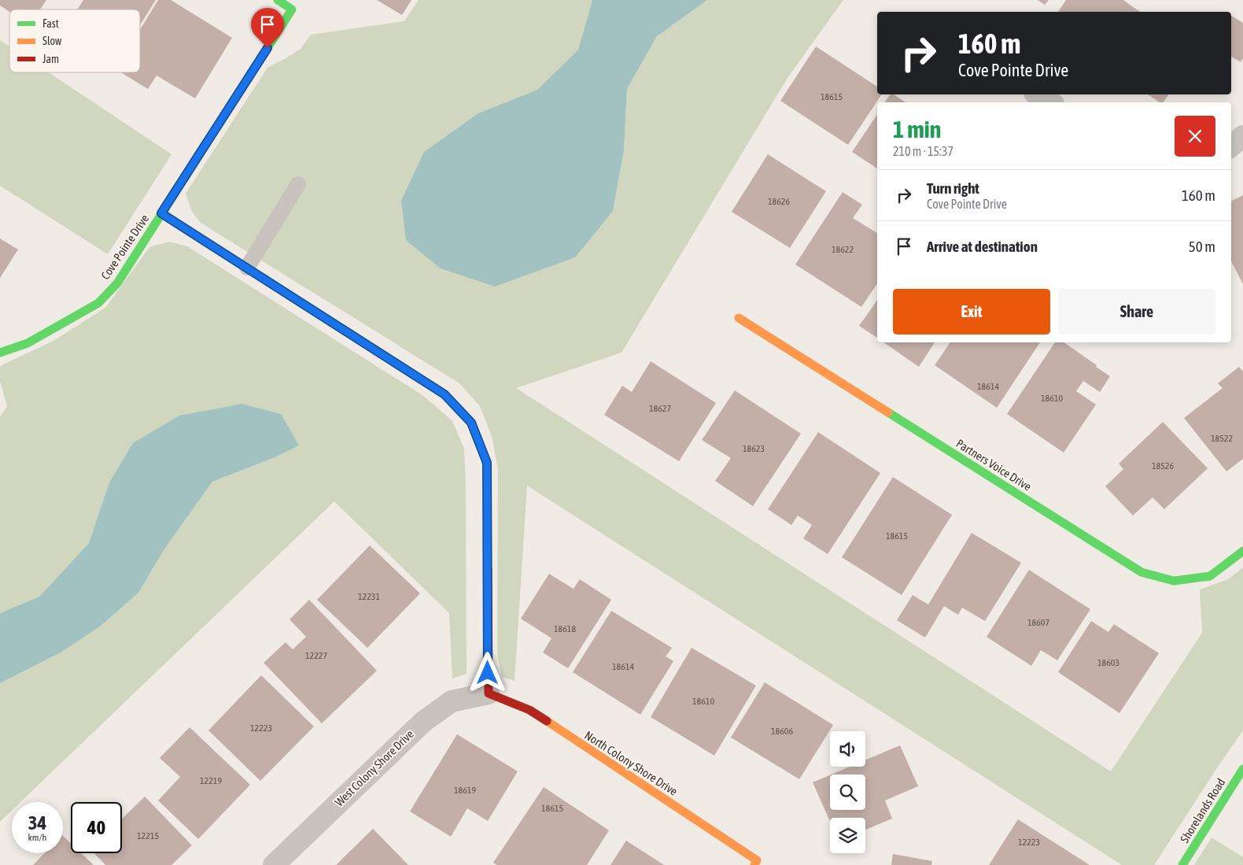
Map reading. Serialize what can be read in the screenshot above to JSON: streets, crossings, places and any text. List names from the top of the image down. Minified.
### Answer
{"streets":{"street":["Cove Pointe Drive","Partners Voice Drive","North Colony Shore Drive","West Colony Shore Drive","Shorelands Road"]},"crossings":[["North Colony Shore Drive","West Colony Shore Drive"]],"house_numbers":["18615","18626","18622","18614","18610","18627","18522","18623","18526","18615","12231","18607","18618","12227","18603","18614","18610","12223","18606","12219","18619","18615","12215","12223"],"legend":["Fast","Slow","Jam"],"page":{"turn":["160 m","Cove Pointe Drive"],"heading":["1 min","210 m · 15:37"],"list":[{"name":"Turn right","note":"Cove Pointe Drive","value":"160 m"},{"name":"Arrive at destination","value":"50 m"}],"buttons":["Exit","Share"],"speed":"34 km/h","limit":"40"}}
